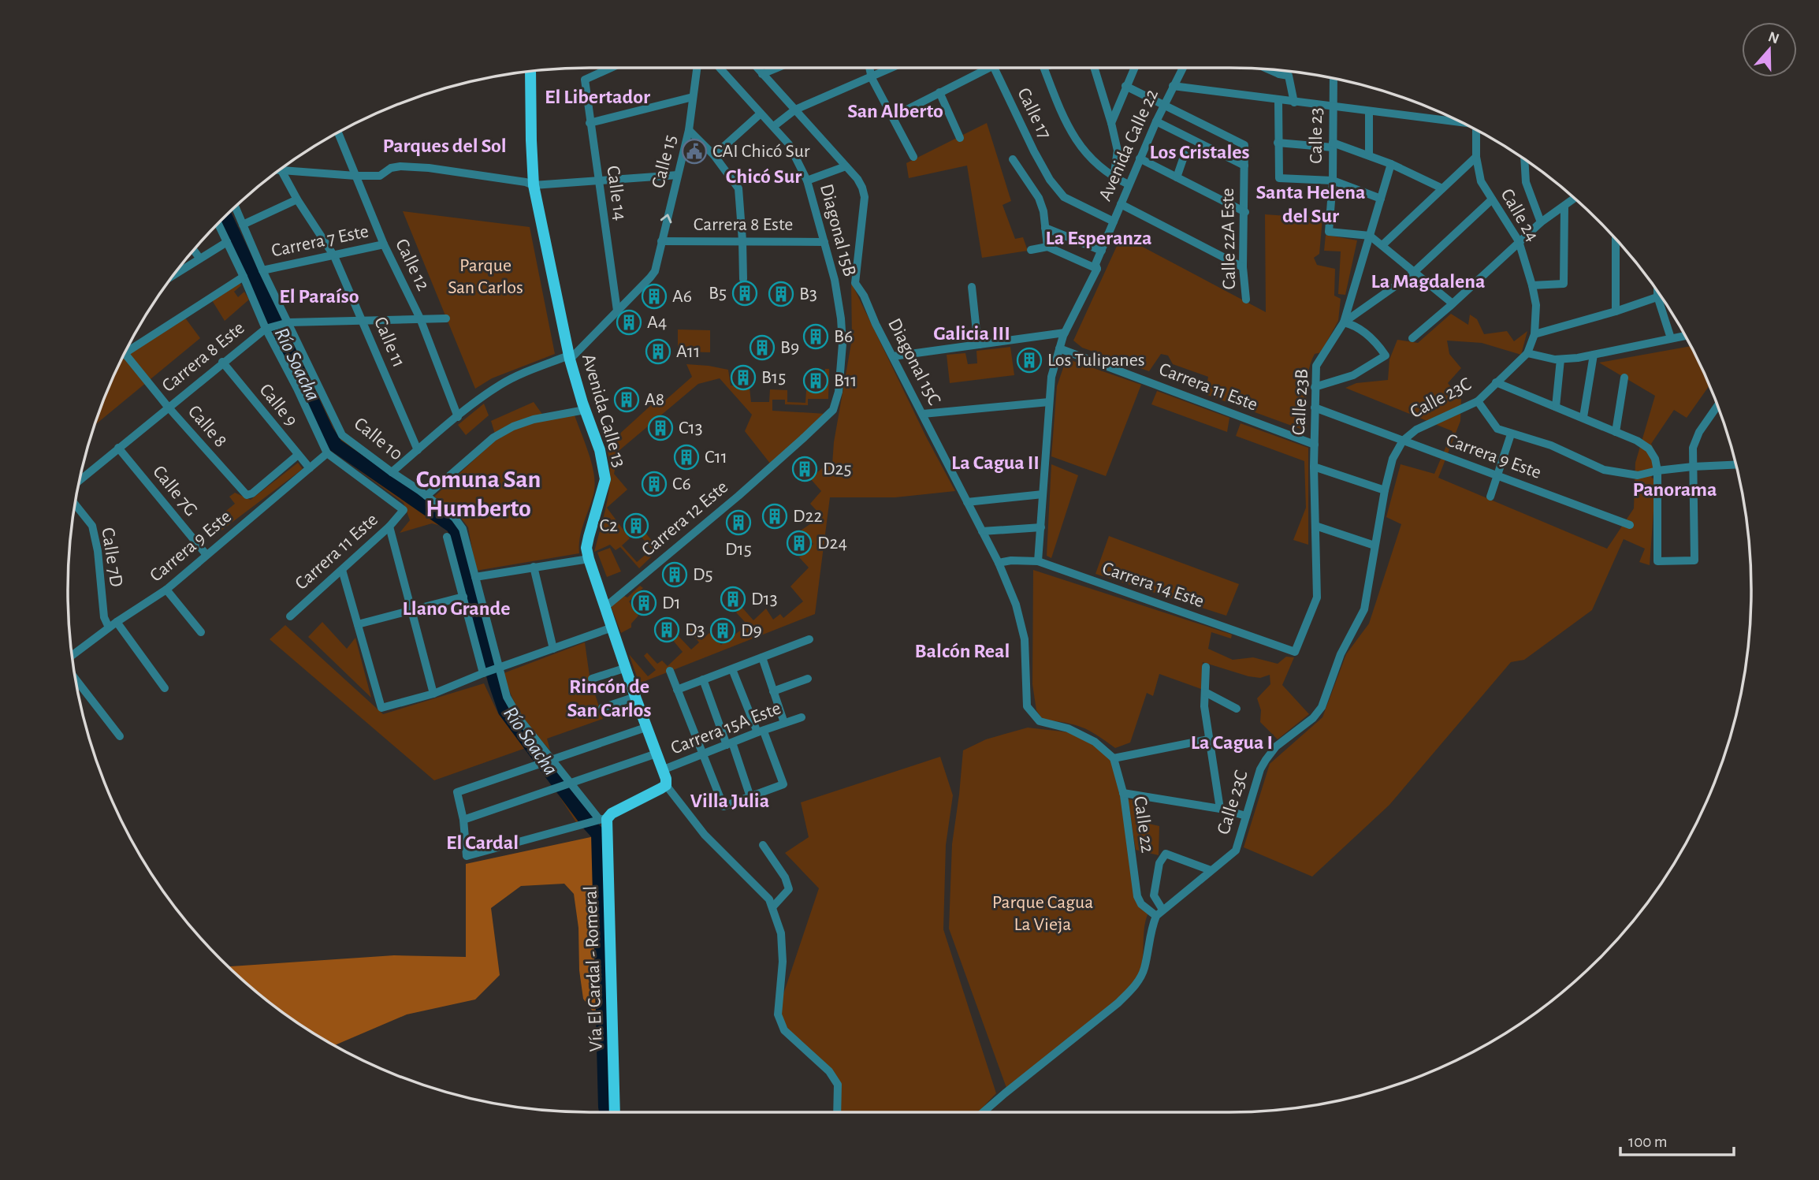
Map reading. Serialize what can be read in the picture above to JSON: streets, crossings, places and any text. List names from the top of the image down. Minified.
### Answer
{"streets":{"main road":["Avenida Calle 13","Vía El Cardal - Romeral"],"street":["Calle 17","Calle 23","Avenida Calle 22","Calle 15","Calle 14","Calle 24","Carrera 8 Este","Diagonal 15B","Calle 22A Este","Carrera 7 Este","Calle 12","Calle 11","Diagonal 15C","Carrera 11 Este","Calle 23C","Calle 23B","Calle 9","Calle 8","Calle 10","Carrera 9 Este","Calle 7G","Carrera 12 Este","Calle 7D","Carrera 14 Este","Carrera 15A Este","Calle 22"]},"crossings":[["Calle 17","Avenida Calle 22"],["Calle 23","Calle 23B"],["Avenida Calle 22","Calle 22A Este"],["Avenida Calle 22","Carrera 11 Este"],["Avenida Calle 22","Carrera 14 Este"],["Calle 15","Calle 14"],["Calle 15","Carrera 8 Este"],["Calle 24","Calle 23C"],["Carrera 8 Este","Diagonal 15B"],["Carrera 8 Este","Calle 12"],["Carrera 8 Este","Calle 11"],["Carrera 8 Este","Calle 9"],["Carrera 8 Este","Calle 8"],["Carrera 8 Este","Calle 10"],["Carrera 8 Este","Calle 7G"],["Diagonal 15B","Carrera 12 Este"],["Carrera 7 Este","Calle 12"],["Carrera 7 Este","Calle 11"],["Carrera 7 Este","Calle 10"],["Diagonal 15C","Carrera 14 Este"],["Diagonal 15C","Calle 22"],["Carrera 11 Este","Calle 23B"],["Carrera 11 Este","Carrera 9 Este"],["Calle 23C","Carrera 9 Este"],["Calle 23C","Calle 22"],["Calle 23B","Carrera 9 Este"],["Calle 23B","Carrera 14 Este"],["Calle 9","Calle 8"],["Calle 9","Carrera 9 Este"],["Avenida Calle 13","Carrera 12 Este"],["Avenida Calle 13","Carrera 15A Este"],["Calle 10","Carrera 15A Este"],["Calle 10","Vía El Cardal - Romeral"],["Carrera 9 Este","Calle 7G"],["Carrera 9 Este","Calle 7D"]],"districts":["El Libertador","San Alberto","Parques del Sol","Los Cristales","Chicó Sur","Santa Helena del Sur","La Esperanza","La Magdalena","El Paraíso","Galicia III","La Cagua II","Comuna San Humberto","Panorama","Llano Grande","Balcón Real","Rincón de San Carlos","La Cagua I","Villa Julia","El Cardal"],"water":["Río Soacha"],"parks":["Parque San Carlos","Parque Cagua La Vieja"],"places":{"public building":["CAI Chicó Sur"],"building":["B5","B3","A6","A4","B6","B9","A11","Los Tulipanes","B15","B11","A8","C13","C11","D25","C6","D22","D15","C2","D24","D5","D13","D1","D3","D9"]},"scale_bar":"100 m","north":"top"}
